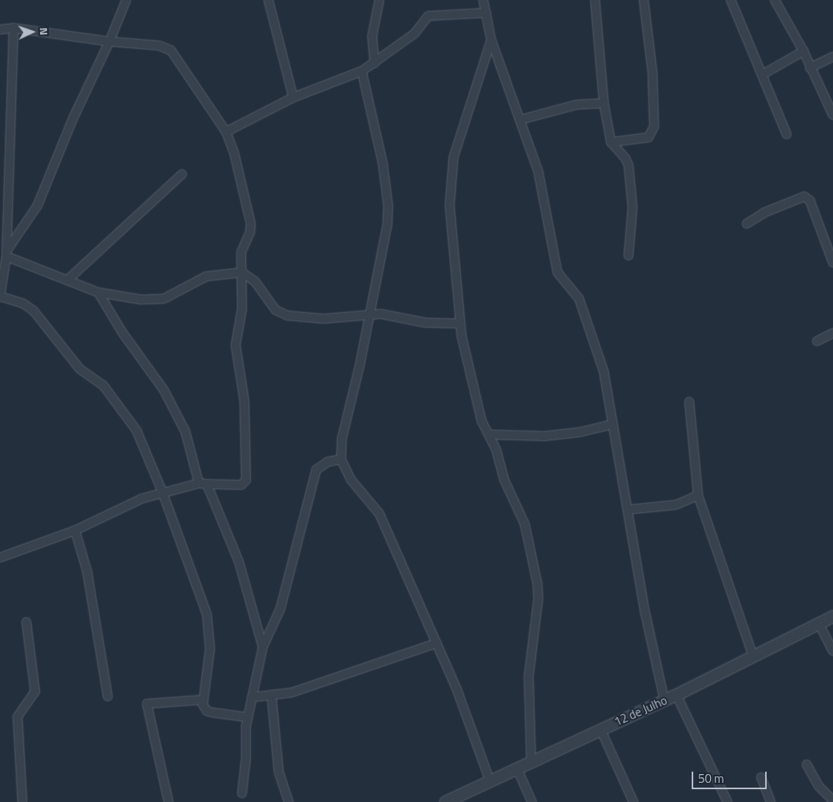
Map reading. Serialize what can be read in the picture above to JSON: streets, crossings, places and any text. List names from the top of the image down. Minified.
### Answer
{"streets":{"street":["12 de Julho"]},"scale_bar":"50 m","north":"right"}
